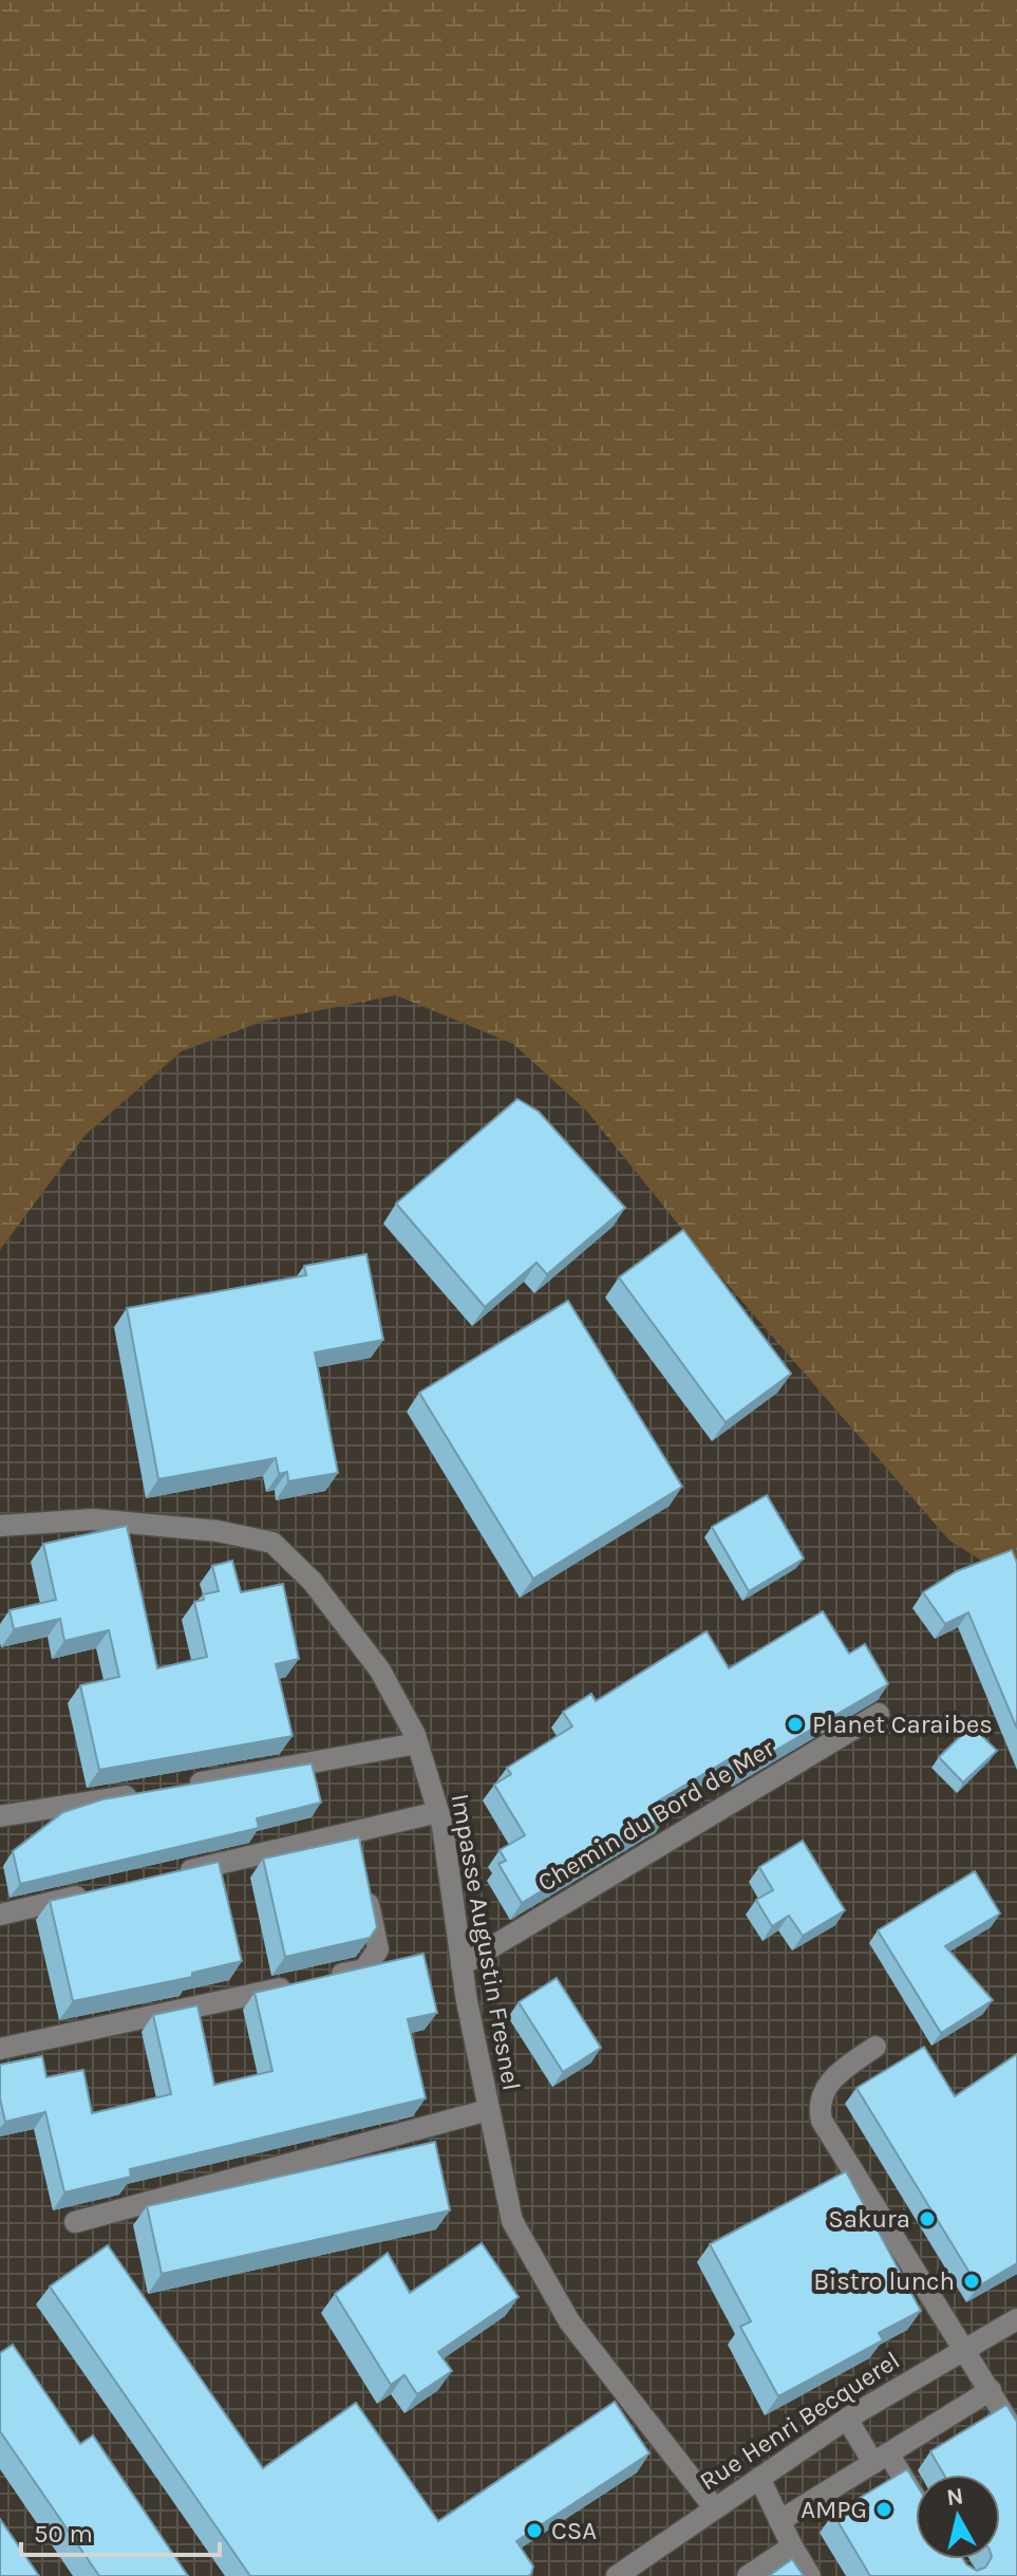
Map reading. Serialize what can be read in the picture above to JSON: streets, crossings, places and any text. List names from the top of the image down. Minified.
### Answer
{"streets":{"street":["Chemin du Bord de Mer","Impasse Augustin Fresnel","Rue Henri Becquerel"]},"crossings":[["Chemin du Bord de Mer","Impasse Augustin Fresnel"],["Impasse Augustin Fresnel","Rue Henri Becquerel"]],"places":["Planet Caraibes","Sakura","Bistro lunch","AMPG","CSA"],"scale_bar":"50 m","north":"top"}
